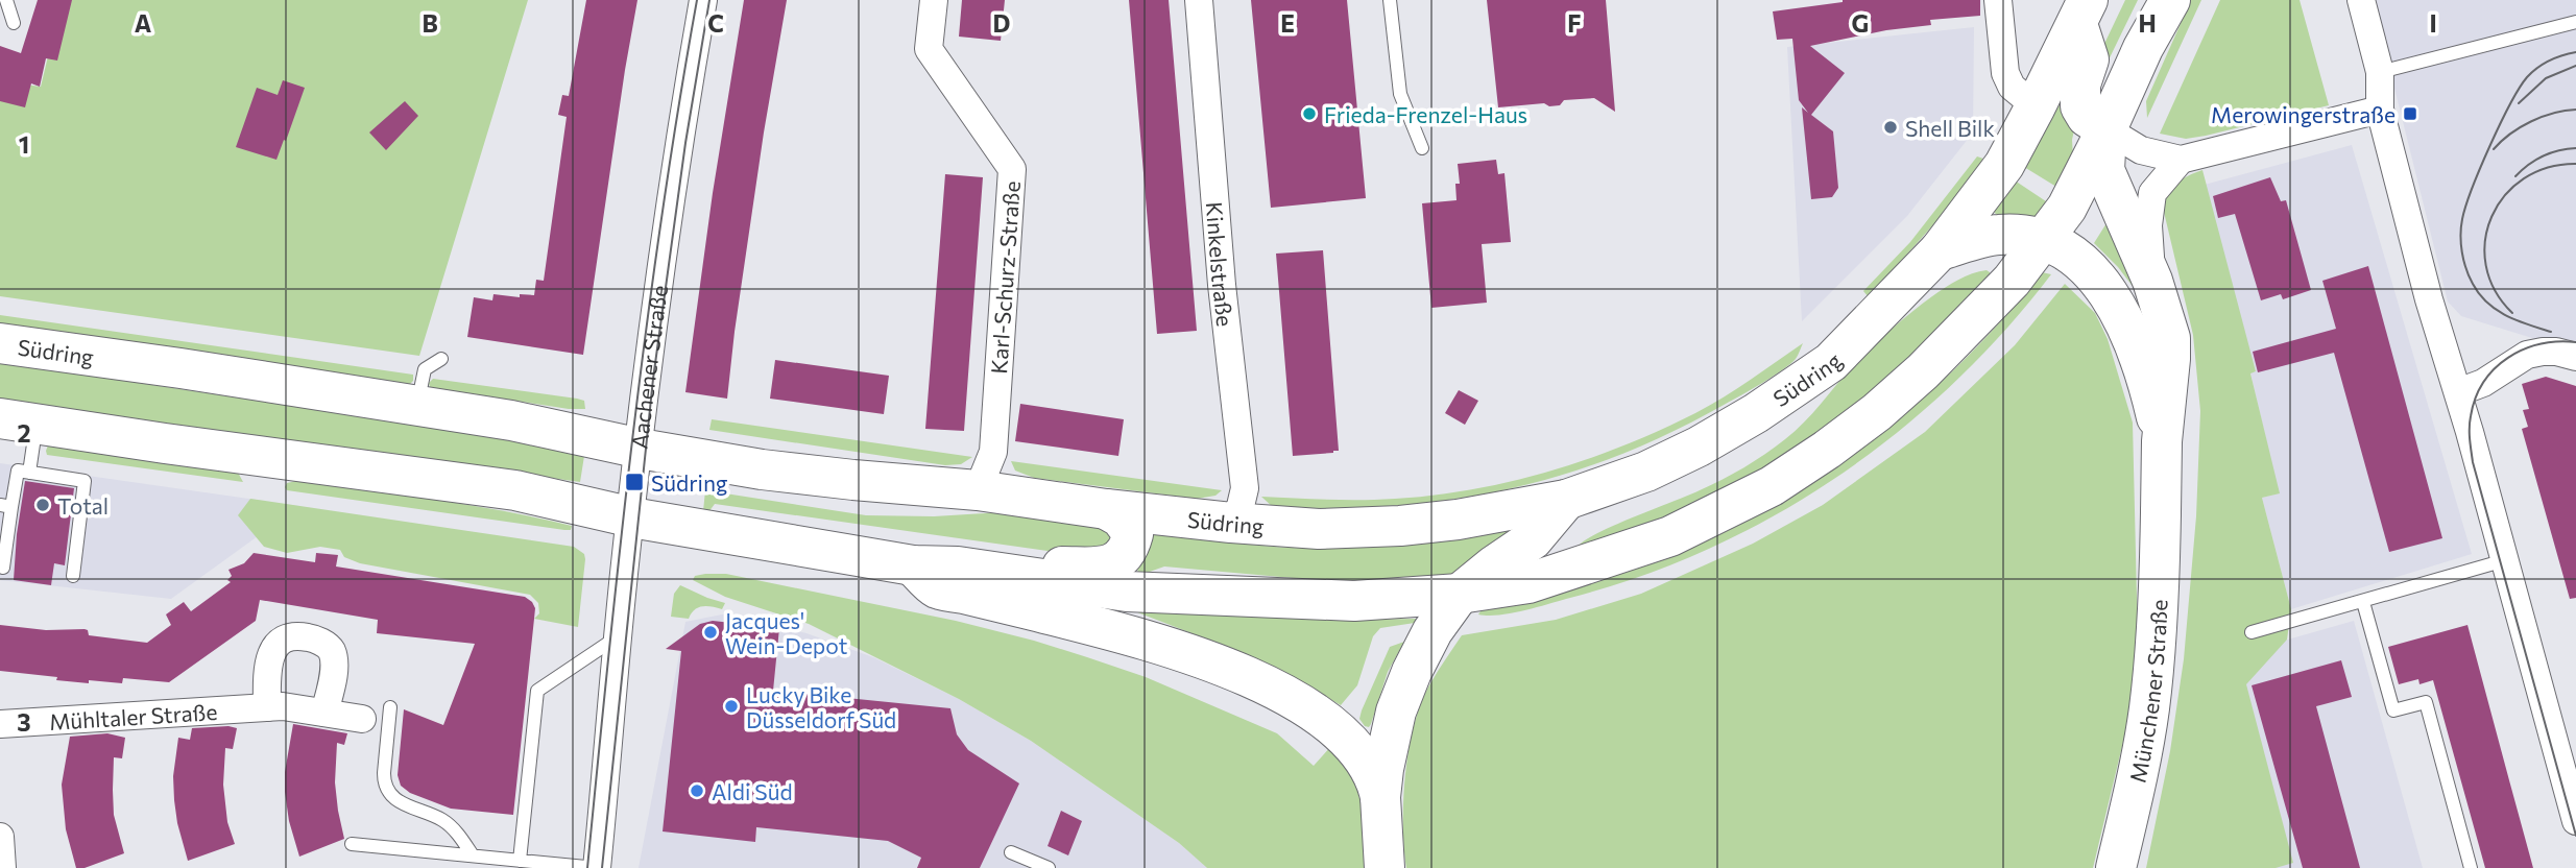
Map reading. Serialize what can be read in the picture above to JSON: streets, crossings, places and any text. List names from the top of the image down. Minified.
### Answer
{"streets":{"main road":["Südring","Münchener Straße"],"street":["Kinkelstraße","Karl-Schurz-Straße","Aachener Straße","Mühltaler Straße"]},"crossings":[["Kinkelstraße","Südring"],["Karl-Schurz-Straße","Südring"],["Südring","Aachener Straße"]],"places":{"other":["Frieda-Frenzel-Haus","Shell Bilk","Total","Jacques' Wein-Depot","Lucky Bike Düsseldorf Süd","Aldi Süd"],"transit":["Merowingerstraße","Südring"]},"grid":{"columns":["A","B","C","D","E","F","G","H","I"],"rows":["1","2","3"]}}
